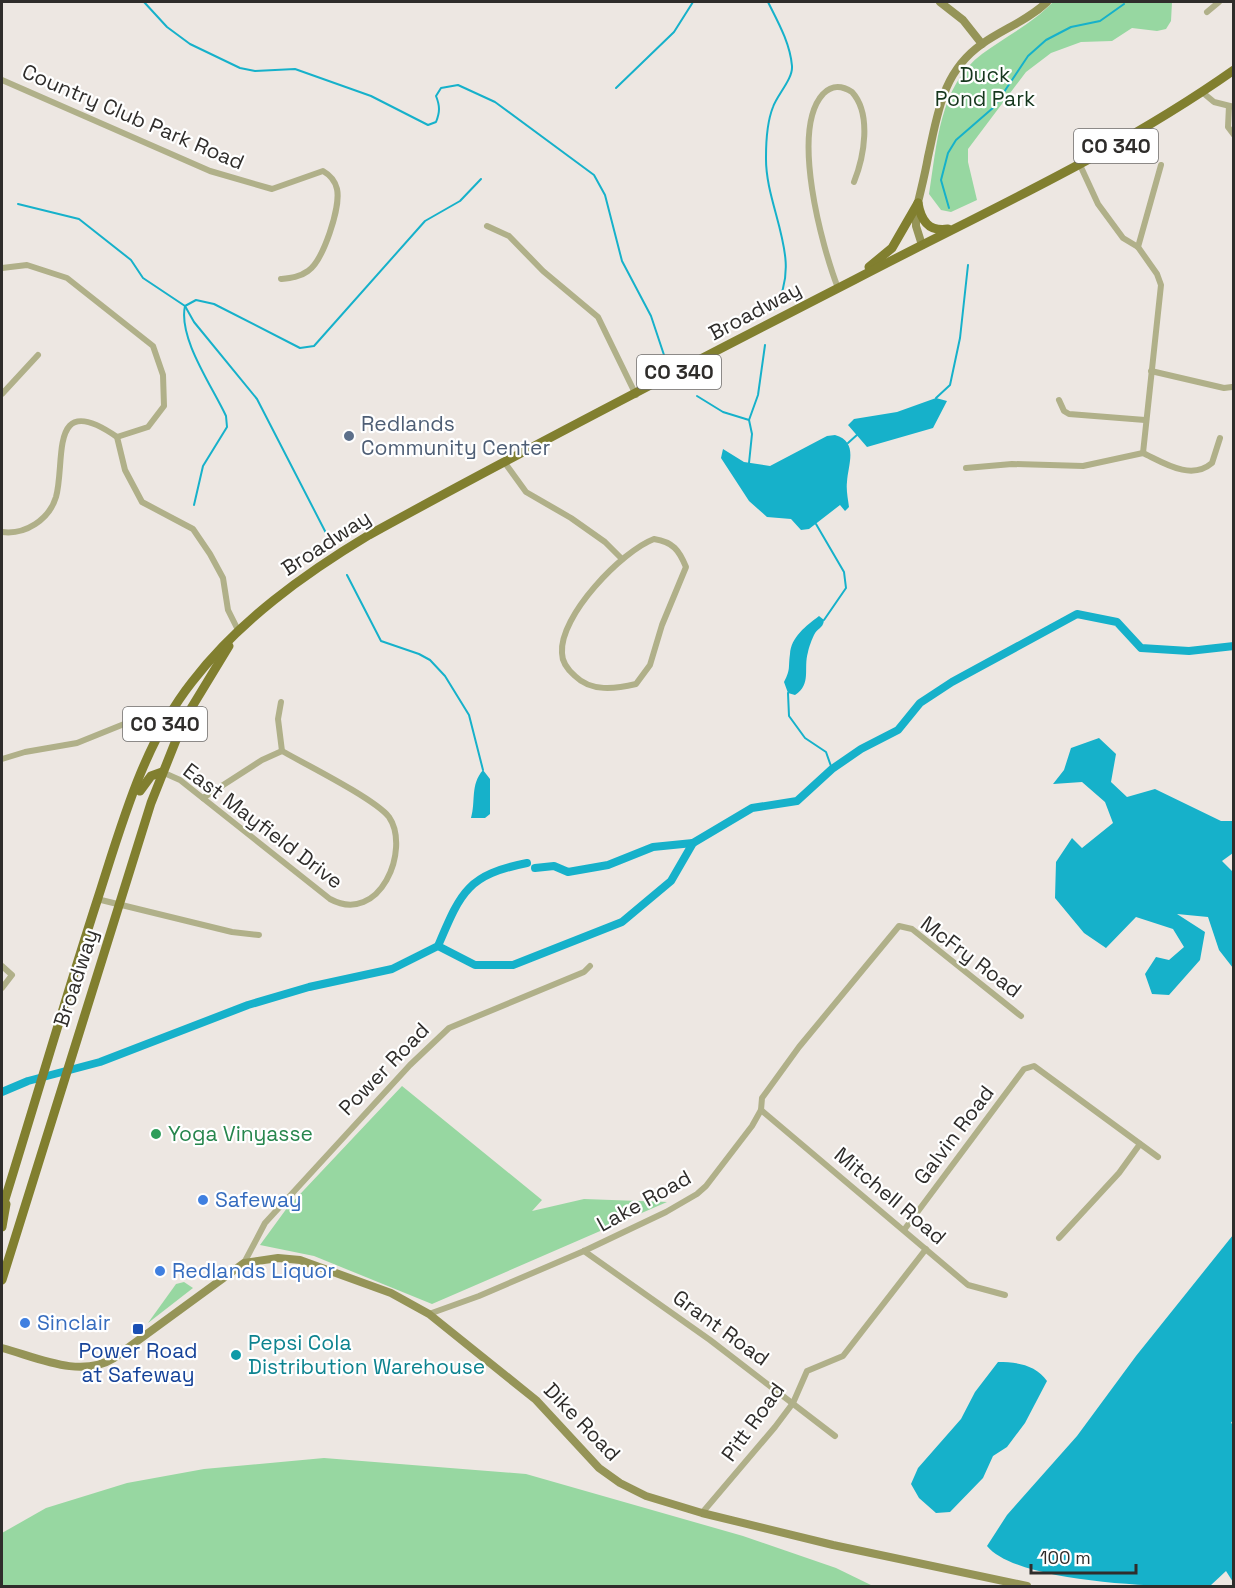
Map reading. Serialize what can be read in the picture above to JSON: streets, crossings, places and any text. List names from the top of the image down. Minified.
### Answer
{"streets":{"main road":["CO 340","Broadway"],"street":["Country Club Park Road","East Mayfield Drive","McFry Road","Power Road","Galvin Road","Mitchell Road","Lake Road","Grant Road","Dike Road","Pitt Road"]},"crossings":[["Broadway","East Mayfield Drive"],["McFry Road","Lake Road"],["Power Road","Dike Road"],["Galvin Road","Mitchell Road"],["Mitchell Road","Lake Road"],["Mitchell Road","Pitt Road"],["Lake Road","Grant Road"],["Lake Road","Dike Road"],["Grant Road","Pitt Road"],["Dike Road","Pitt Road"]],"parks":["Duck Pond Park"],"places":{"other":["Redlands Community Center","Yoga Vinyasse","Safeway","Redlands Liquor","Sinclair","Pepsi Cola Distribution Warehouse"],"transit":["Power Road at Safeway"]},"scale_bar":"100 m"}
